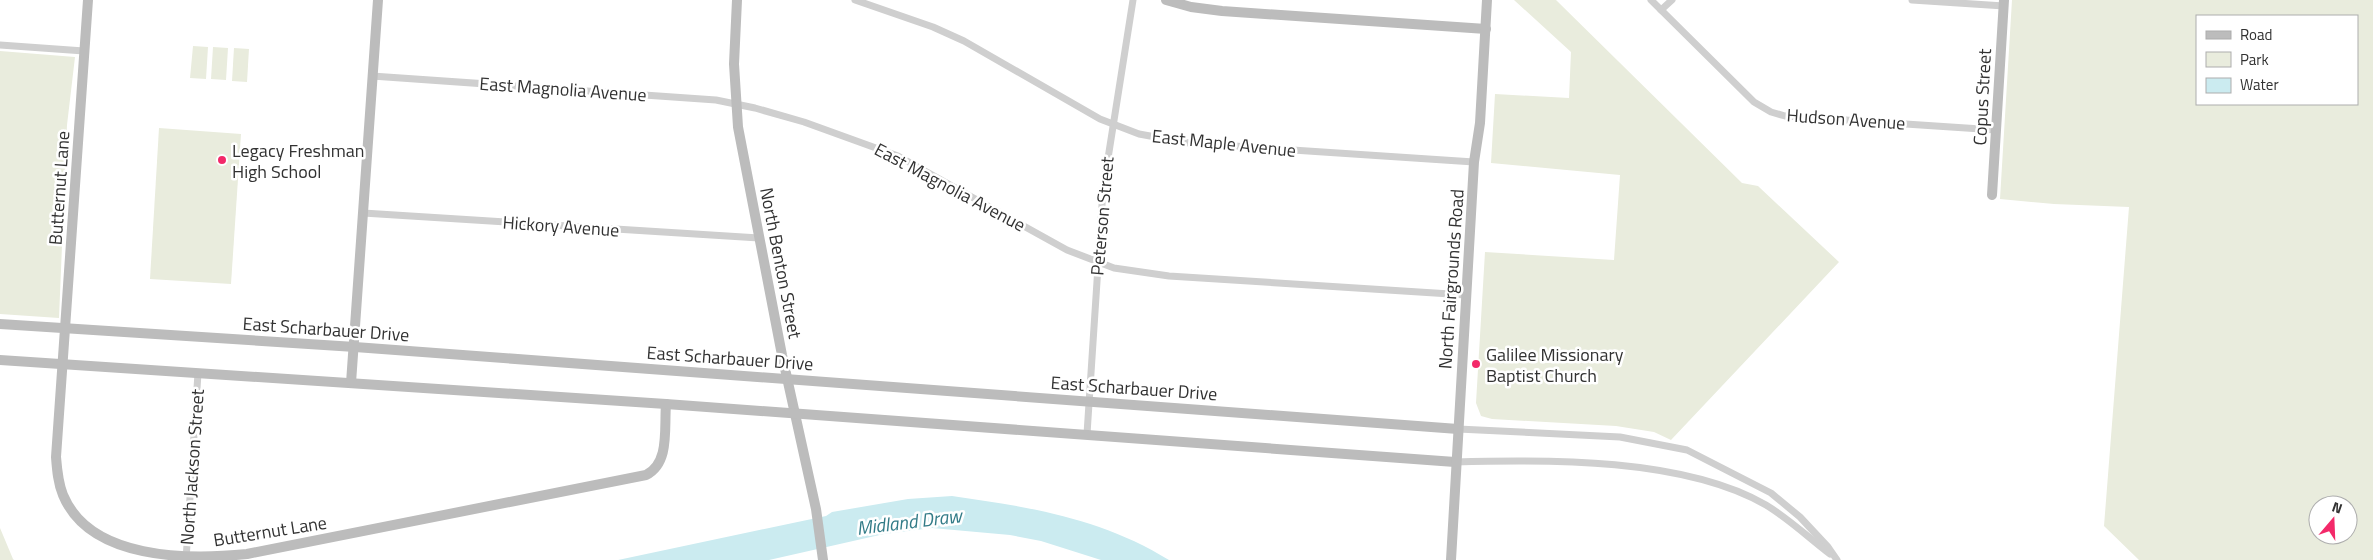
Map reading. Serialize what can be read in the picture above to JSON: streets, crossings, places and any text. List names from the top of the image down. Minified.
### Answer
{"streets":{"main road":["Copus Street","Butternut Lane","North Benton Street","North Fairgrounds Road","East Scharbauer Drive"],"street":["East Magnolia Avenue","Hudson Avenue","East Maple Avenue","Peterson Street","Hickory Avenue","North Jackson Street"]},"crossings":[["East Magnolia Avenue","Peterson Street"],["East Magnolia Avenue","North Benton Street"],["East Magnolia Avenue","North Fairgrounds Road"],["Copus Street","Hudson Avenue"],["East Maple Avenue","Peterson Street"],["East Maple Avenue","North Fairgrounds Road"],["Butternut Lane","East Scharbauer Drive"],["Butternut Lane","North Jackson Street"],["Peterson Street","East Scharbauer Drive"],["Hickory Avenue","North Benton Street"],["North Benton Street","East Scharbauer Drive"],["North Fairgrounds Road","East Scharbauer Drive"]],"water":["Midland Draw"],"places":["Legacy Freshman High School","Galilee Missionary Baptist Church"],"legend":["Road","Park","Water"],"north":"top"}
